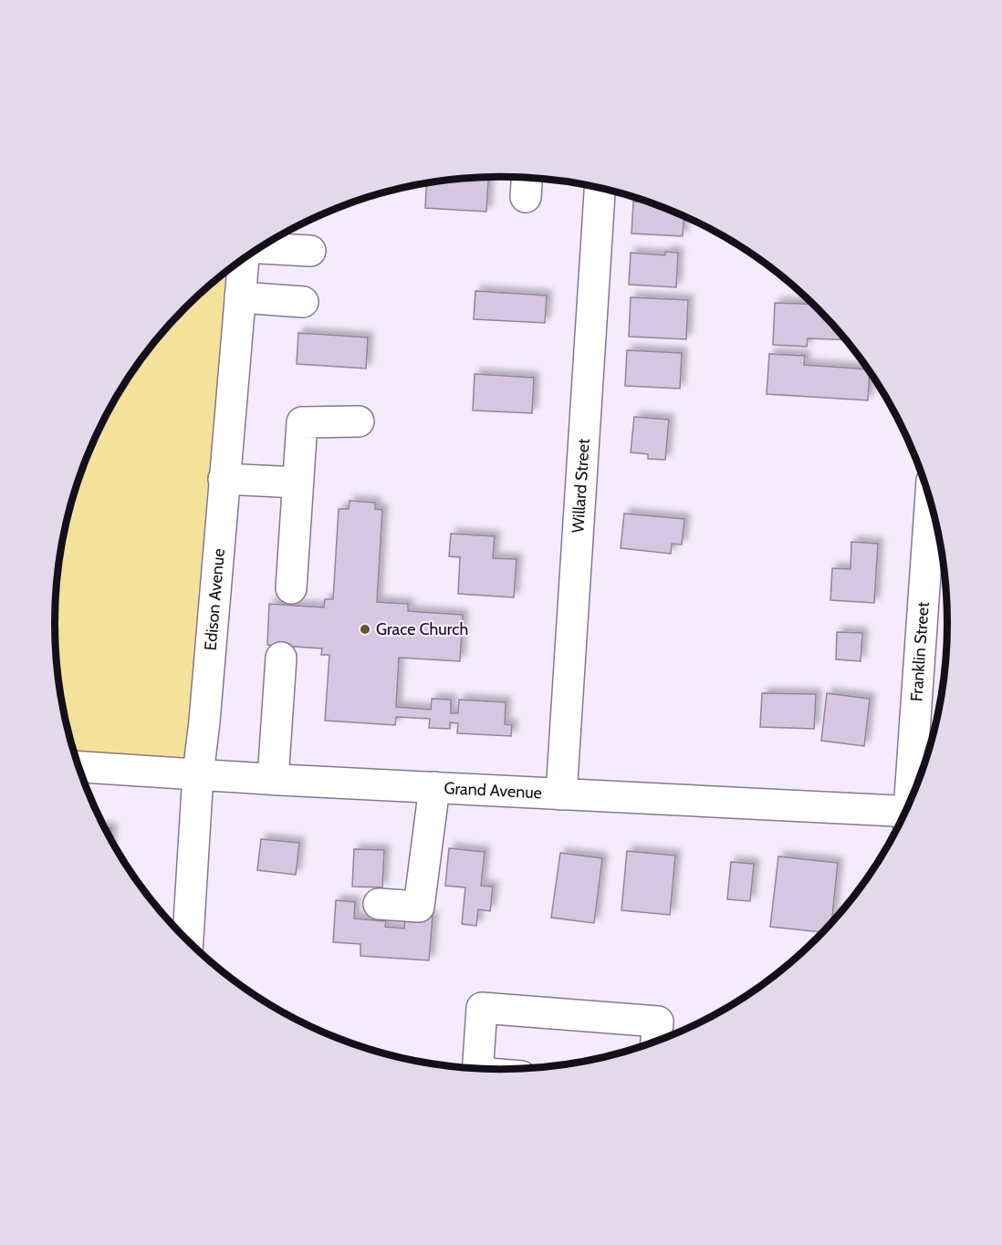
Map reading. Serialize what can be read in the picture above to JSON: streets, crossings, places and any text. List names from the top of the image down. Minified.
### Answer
{"streets":{"street":["Willard Street","Edison Avenue","Franklin Street","Grand Avenue"]},"crossings":[["Willard Street","Grand Avenue"],["Edison Avenue","Grand Avenue"]],"places":["Grace Church"]}
